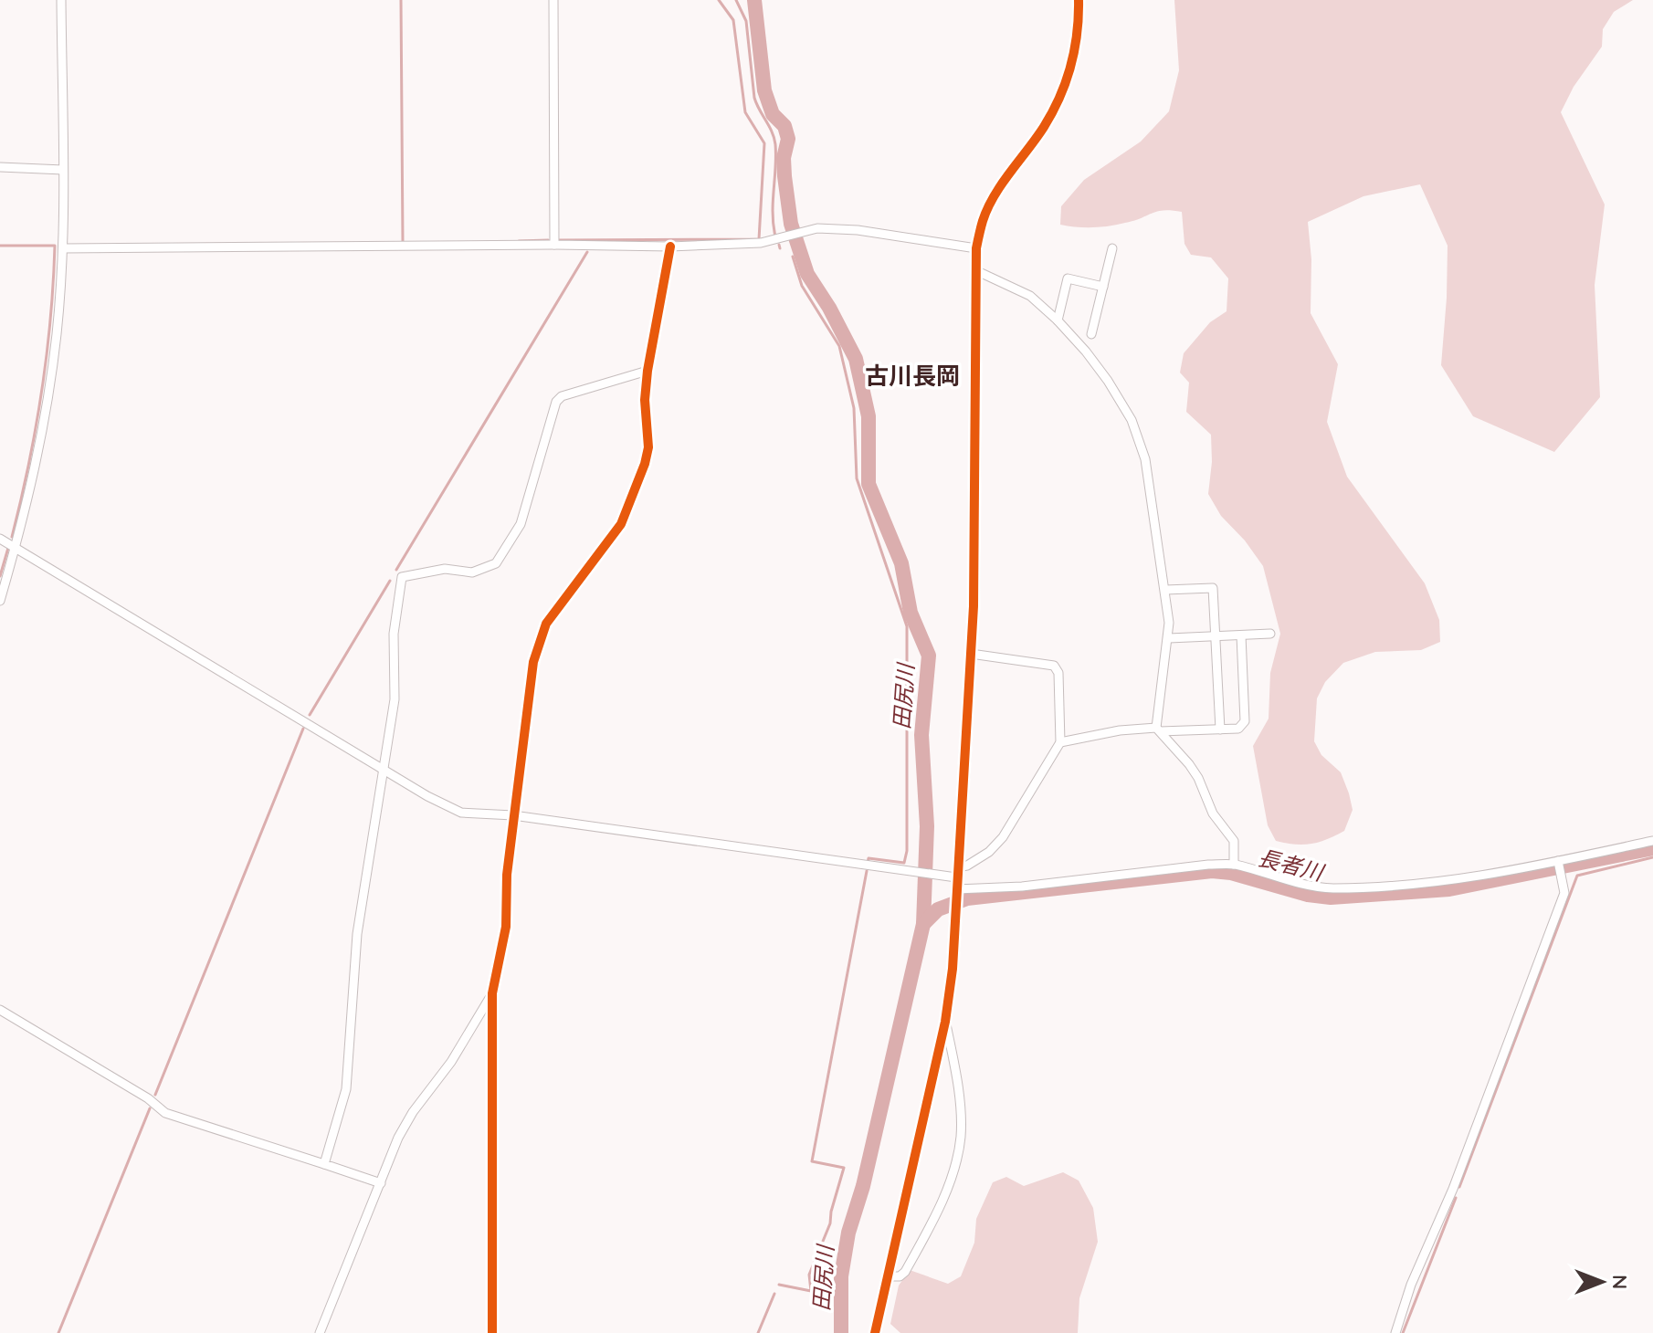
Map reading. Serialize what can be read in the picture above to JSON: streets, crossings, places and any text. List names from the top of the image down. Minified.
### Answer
{"districts":["古川長岡"],"water":["田尻川","長者川"],"north":"right"}
